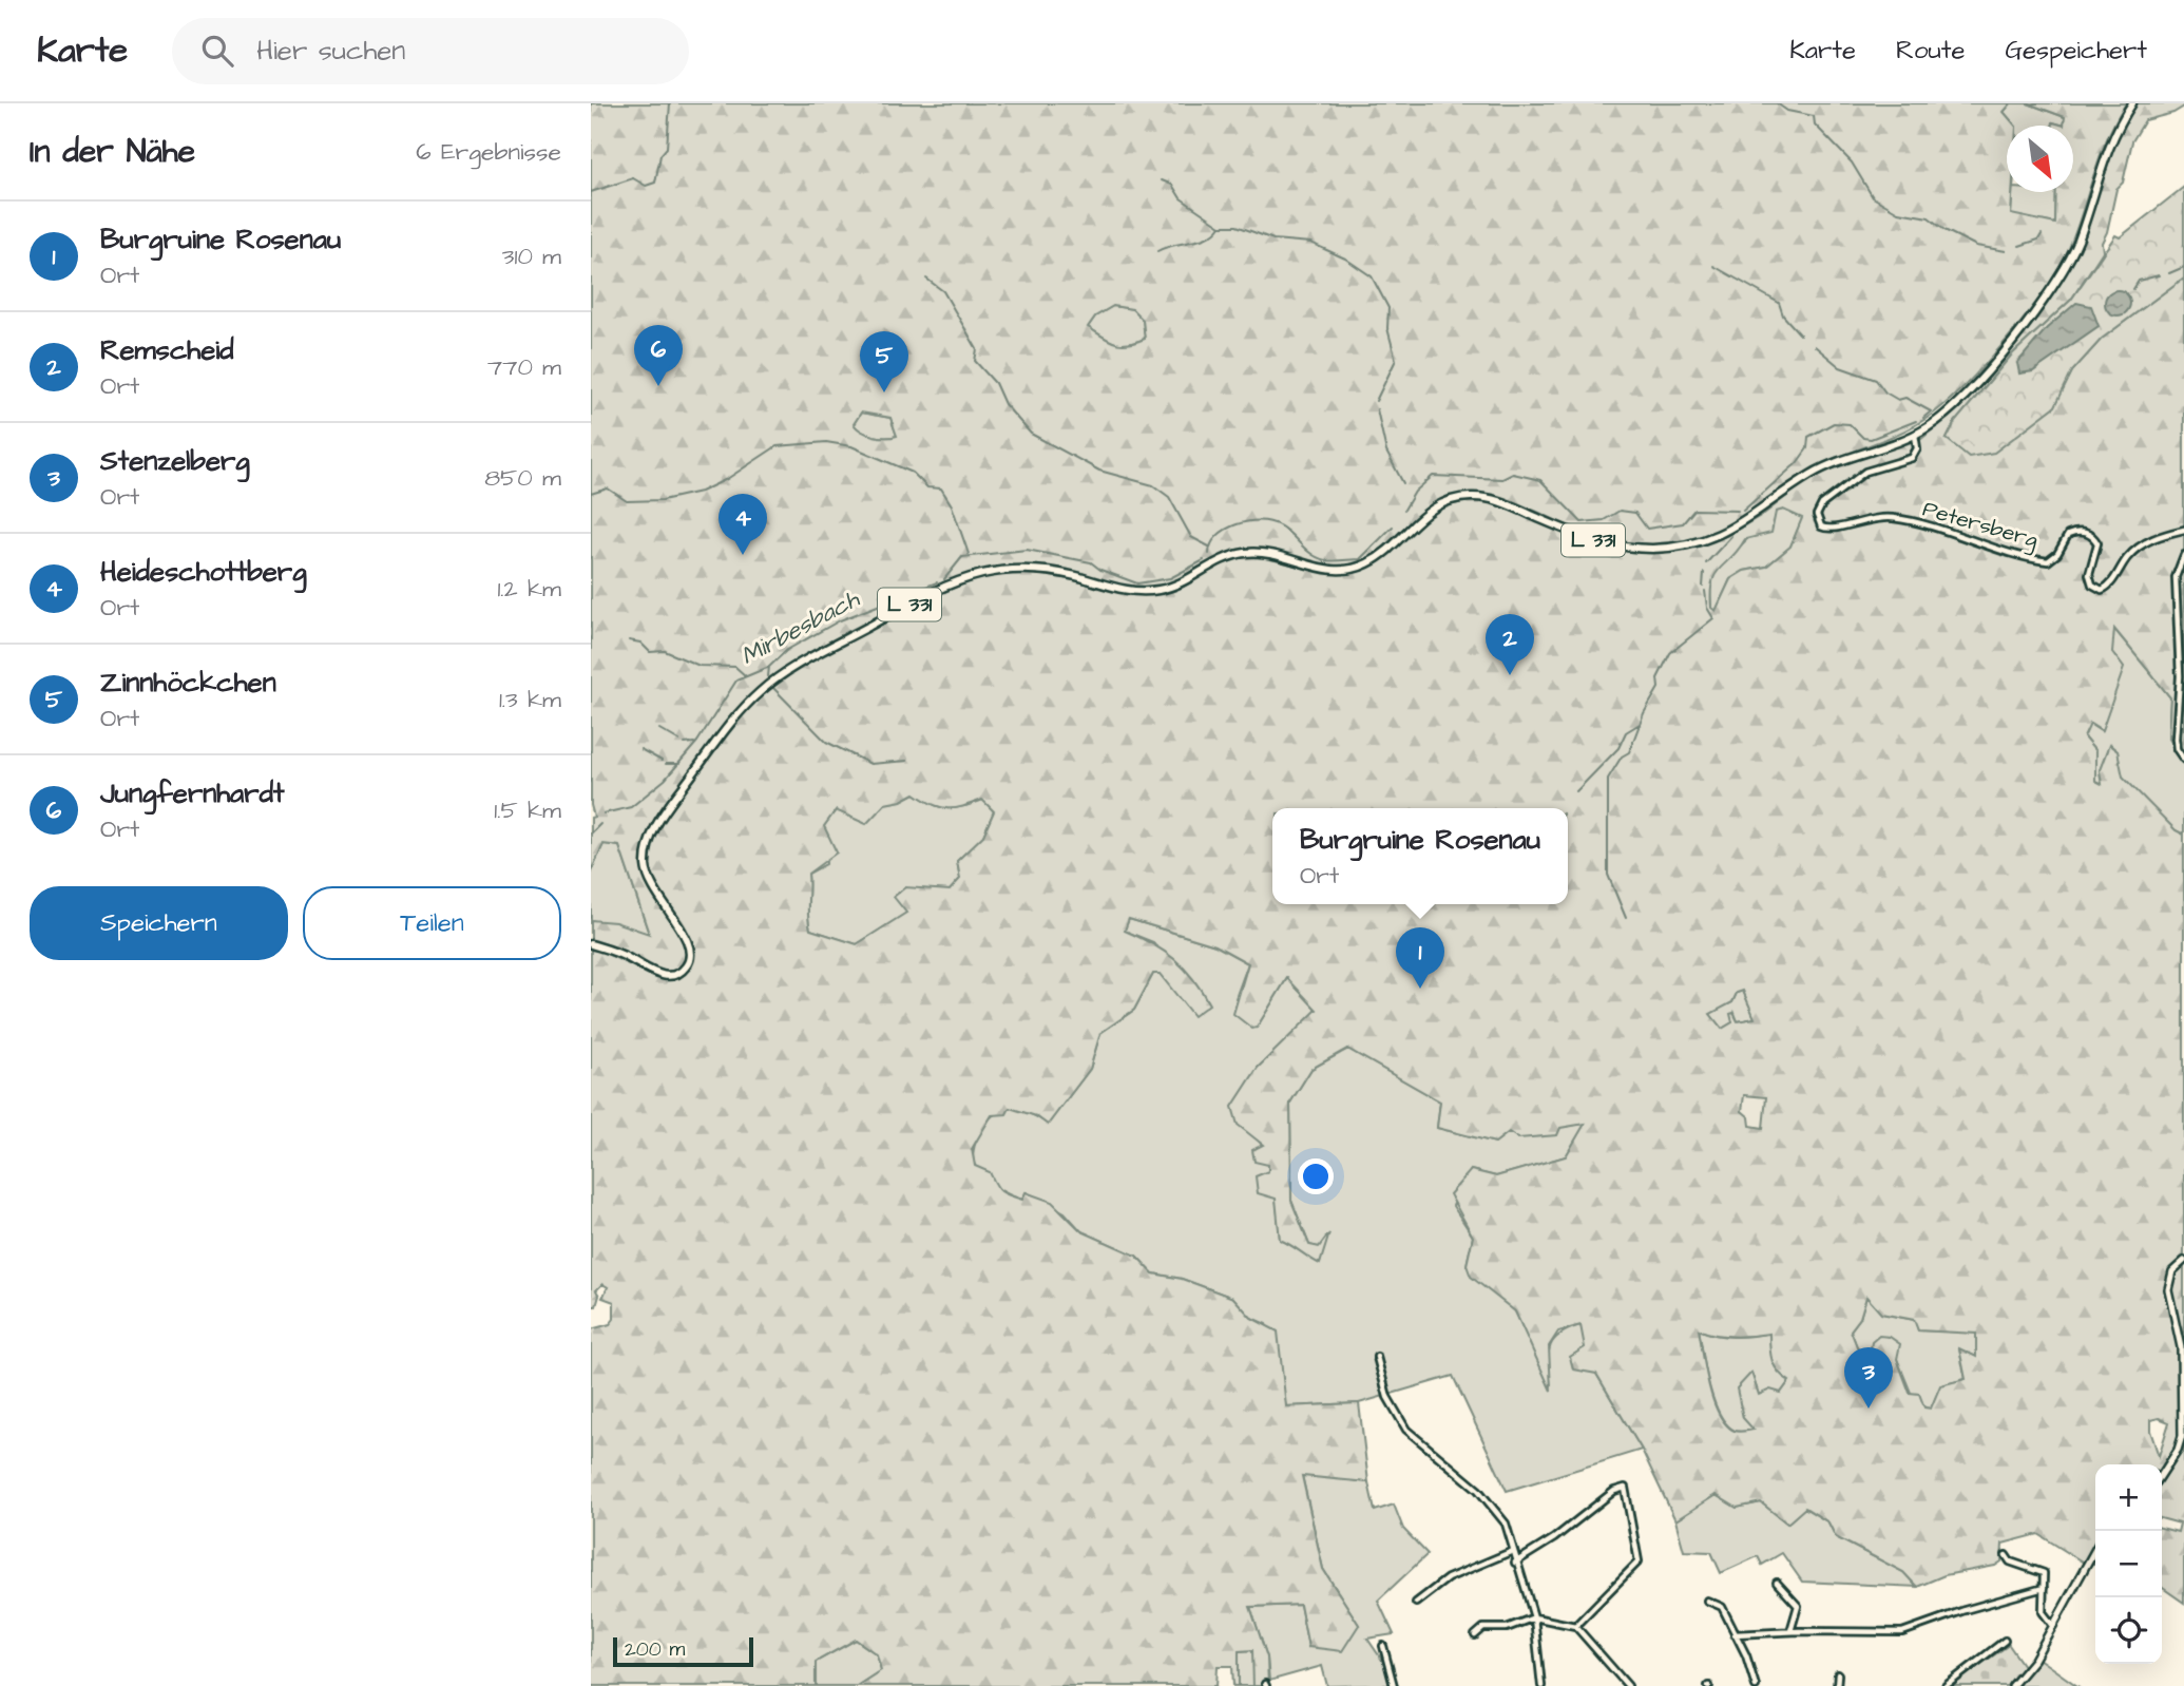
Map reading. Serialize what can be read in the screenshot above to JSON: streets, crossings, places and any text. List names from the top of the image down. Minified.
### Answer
{"streets":{"main road":["L 331"],"street":["Petersberg"]},"crossings":[["Petersberg","L 331"]],"water":["Mirbesbach"],"scale_bar":"200 m","north":"bottom right","page":{"header":"Karte","search":"Hier suchen","nav":["Karte","Route","Gespeichert"],"heading":["In der Nähe","6 Ergebnisse"],"list":[{"mark":"1","name":"Burgruine Rosenau","note":"Ort","value":"310 m"},{"mark":"2","name":"Remscheid","note":"Ort","value":"770 m"},{"mark":"3","name":"Stenzelberg","note":"Ort","value":"850 m"},{"mark":"4","name":"Heideschottberg","note":"Ort","value":"1.2 km"},{"mark":"5","name":"Zinnhöckchen","note":"Ort","value":"1.3 km"},{"mark":"6","name":"Jungfernhardt","note":"Ort","value":"1.5 km"}],"pins":["6","5","4","2","1","3"],"popup":["Burgruine Rosenau","Ort"],"buttons":["Speichern","Teilen"],"map_buttons":["+","−"],"scale":"200 m"}}
